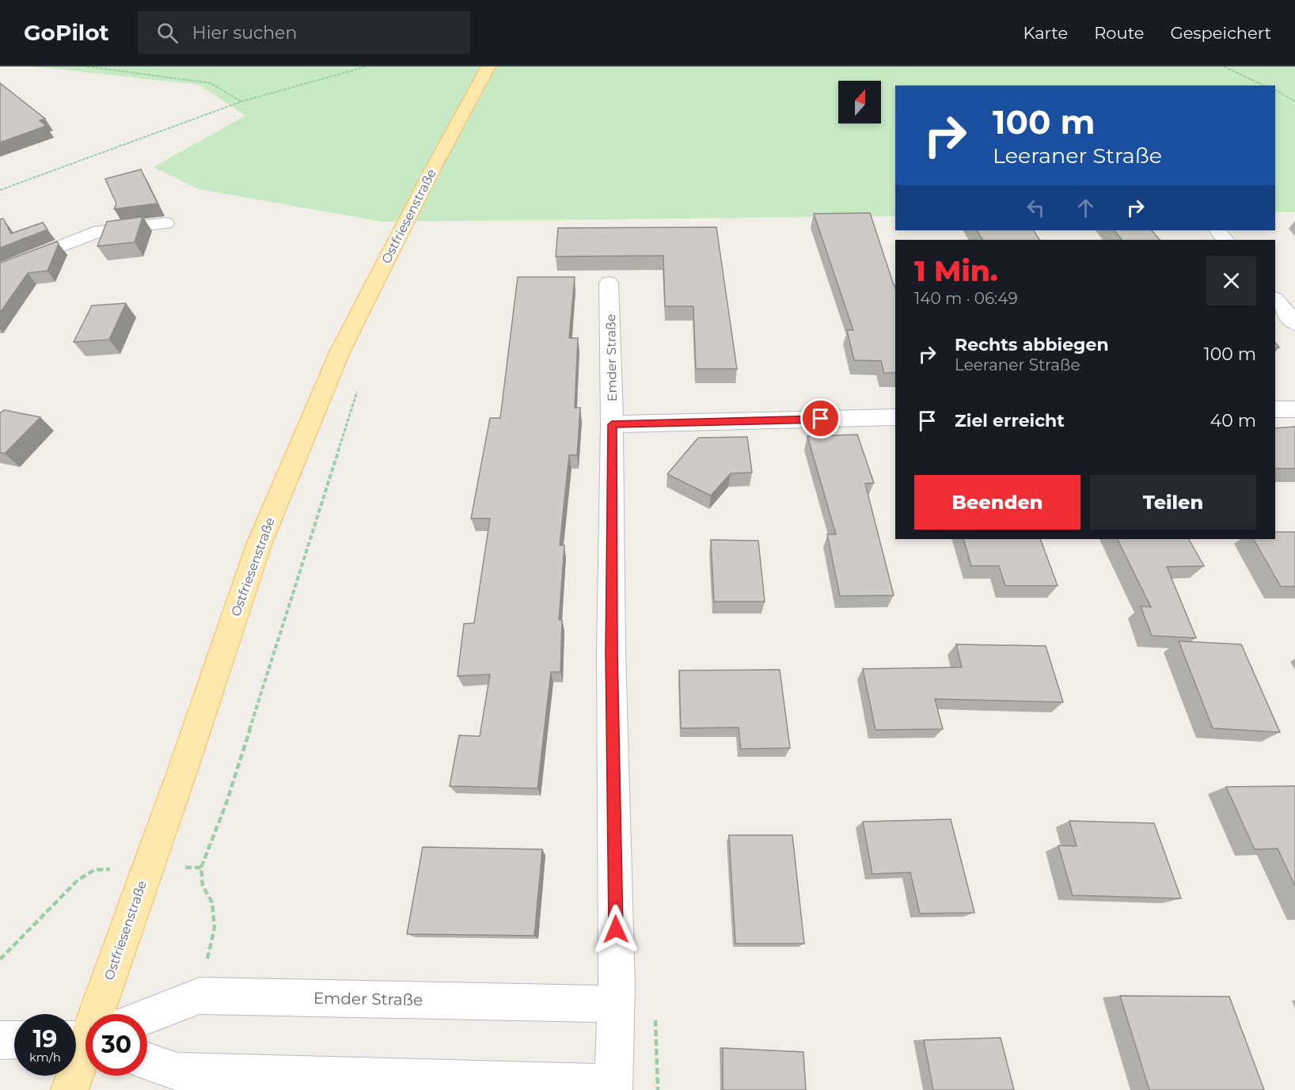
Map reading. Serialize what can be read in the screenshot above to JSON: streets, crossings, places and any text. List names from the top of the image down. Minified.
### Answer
{"streets":{"main road":["Ostfriesenstraße"],"street":["Emder Straße"]},"north":"top","page":{"header":"GoPilot","search":"Hier suchen","nav":["Karte","Route","Gespeichert"],"turn":["100 m","Leeraner Straße"],"heading":["1 Min.","140 m · 06:49"],"list":[{"name":"Rechts abbiegen","note":"Leeraner Straße","value":"100 m"},{"name":"Ziel erreicht","value":"40 m"}],"buttons":["Beenden","Teilen"],"speed":"19 km/h","limit":"30"}}
